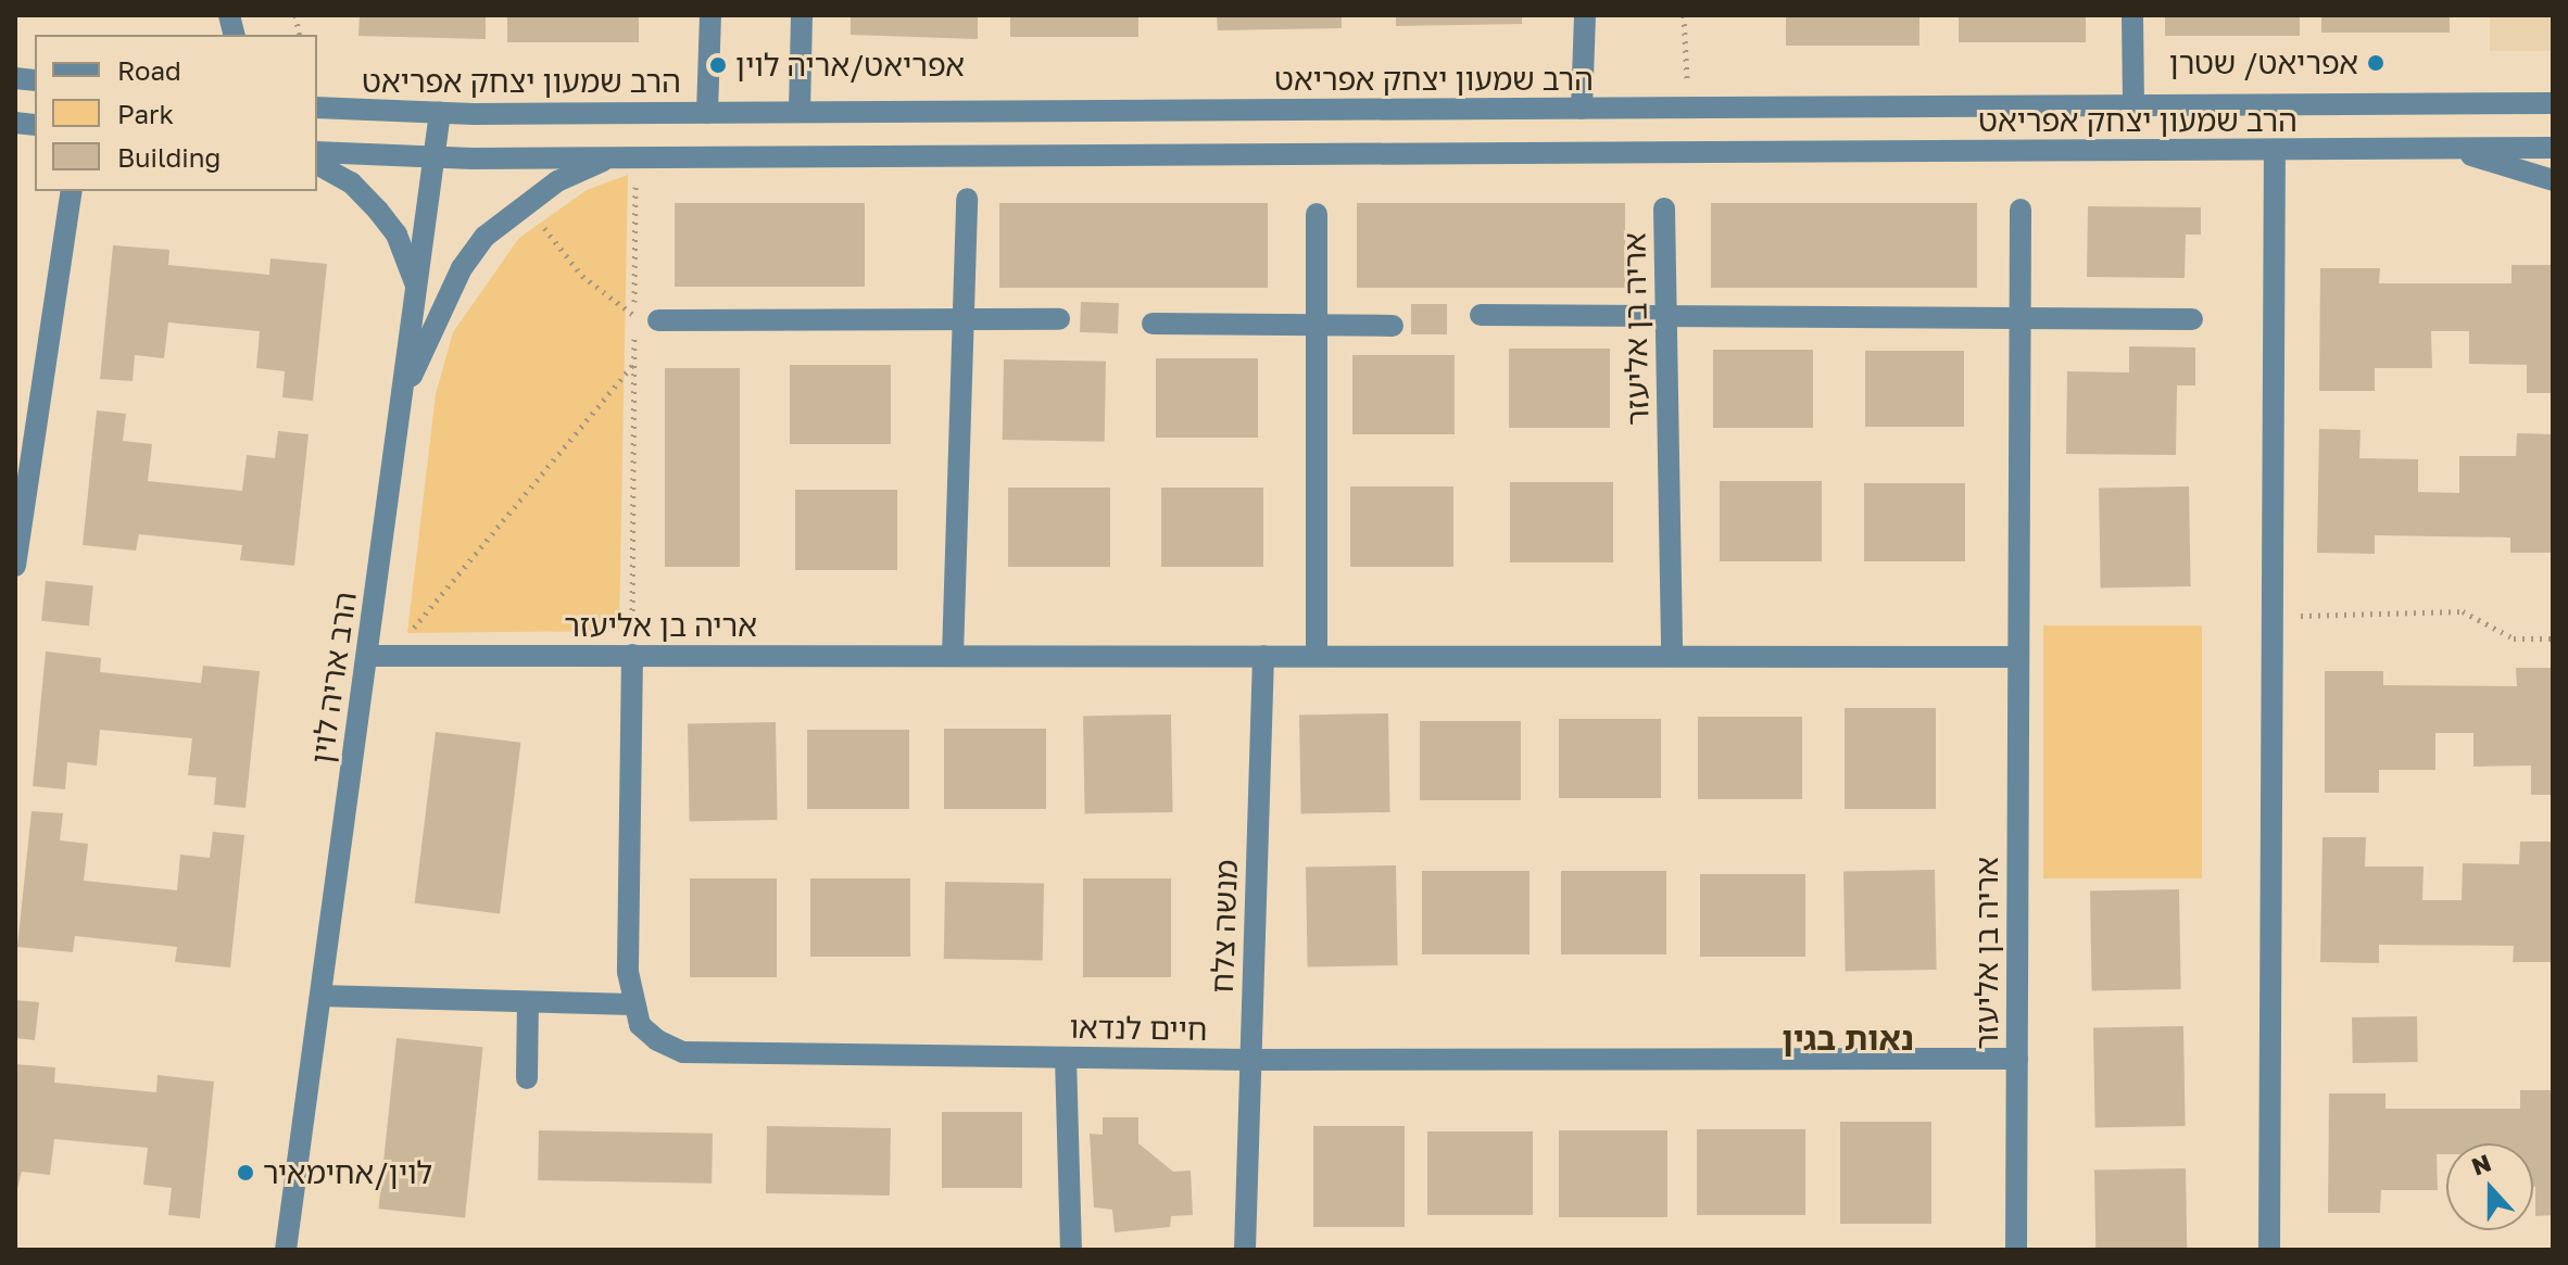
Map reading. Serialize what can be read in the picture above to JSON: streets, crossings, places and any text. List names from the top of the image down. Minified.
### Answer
{"streets":{"street":["הרב שמעון יצחק אפריאט","אריה בן אליעזר","הרב אריה לוין","מנשה צלח","חיים לנדאו"]},"crossings":[["הרב שמעון יצחק אפריאט","הרב אריה לוין"],["אריה בן אליעזר","הרב אריה לוין"],["אריה בן אליעזר","מנשה צלח"],["אריה בן אליעזר","חיים לנדאו"],["מנשה צלח","חיים לנדאו"]],"districts":["נאות בגין"],"places":["אפריאט/ שטרן","אפריאט/אריה לוין","לוין/אחימאיר"],"legend":["Road","Park","Building"],"north":"top"}
